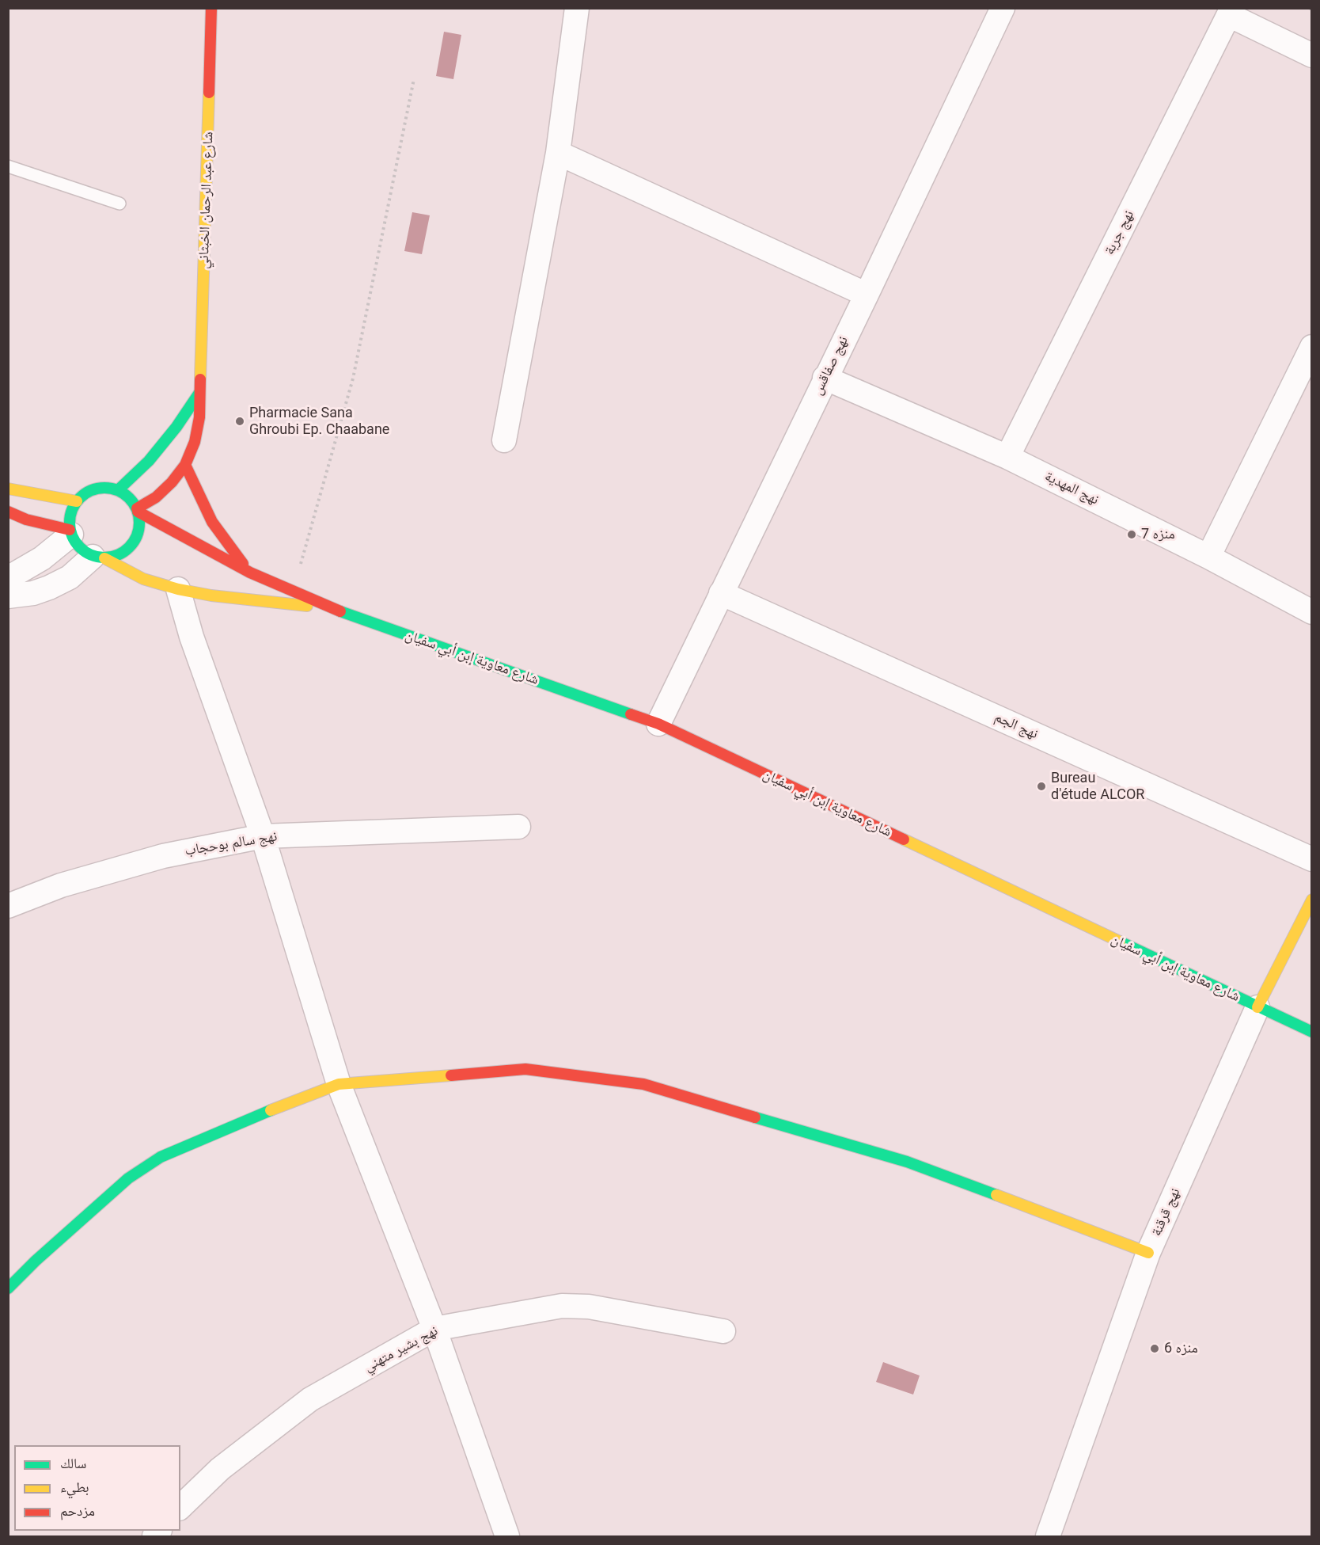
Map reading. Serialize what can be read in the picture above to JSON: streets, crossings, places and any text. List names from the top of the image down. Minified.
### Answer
{"streets":{"main road":["شارع عبد الرحمان الخبثاني","شارع معاوية إبن أبي سفيان","نهج قرقنة"],"street":["نهج جربة","نهج صفاقس","نهج المهدية","نهج الجم","نهج سالم بوحجاب","نهج بشير متهني"]},"crossings":[["شارع عبد الرحمان الخبثاني","شارع معاوية إبن أبي سفيان"],["نهج جربة","نهج المهدية"],["نهج صفاقس","نهج المهدية"],["نهج صفاقس","شارع معاوية إبن أبي سفيان"],["نهج صفاقس","نهج الجم"],["شارع معاوية إبن أبي سفيان","نهج قرقنة"]],"places":["Pharmacie Sana Ghroubi Ep. Chaabane","منزه 7","Bureau d'étude ALCOR","منزه 6"],"legend":["سالك","بطيء","مزدحم"]}
